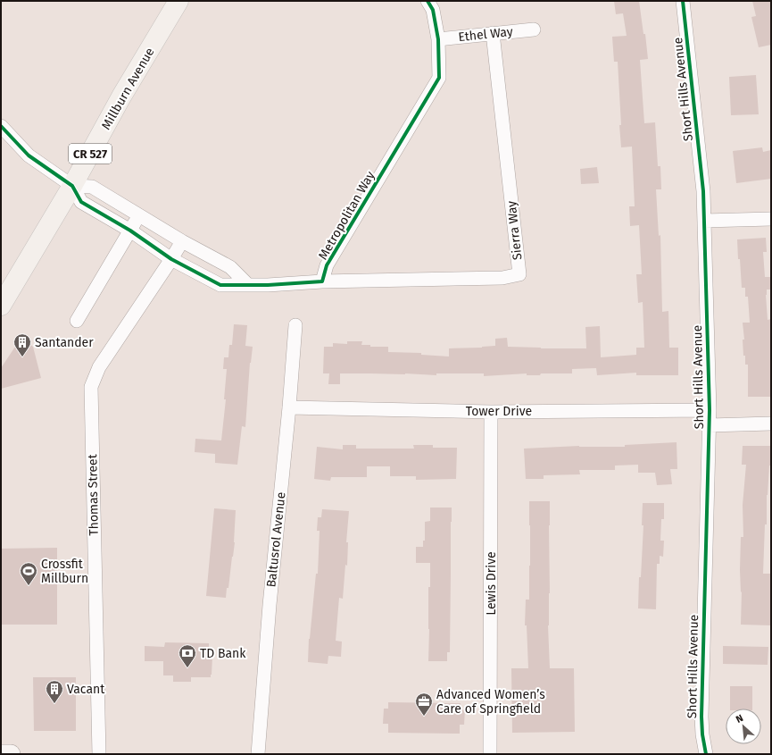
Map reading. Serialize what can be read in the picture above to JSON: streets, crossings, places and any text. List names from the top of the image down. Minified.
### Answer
{"streets":{"main road":["Millburn Avenue","CR 527"],"street":["Ethel Way","Short Hills Avenue","Metropolitan Way","Sierra Way","Tower Drive","Thomas Street","Baltusrol Avenue","Lewis Drive"]},"crossings":[["Ethel Way","Metropolitan Way"],["Ethel Way","Sierra Way"],["Short Hills Avenue","Tower Drive"],["Metropolitan Way","Sierra Way"],["Tower Drive","Baltusrol Avenue"],["Tower Drive","Lewis Drive"]],"places":{"building":["Santander","Vacant"],"sports":["Crossfit Millburn"],"bank":["TD Bank"],"office":["Advanced Women’s Care of Springfield"]},"north":"top left"}
